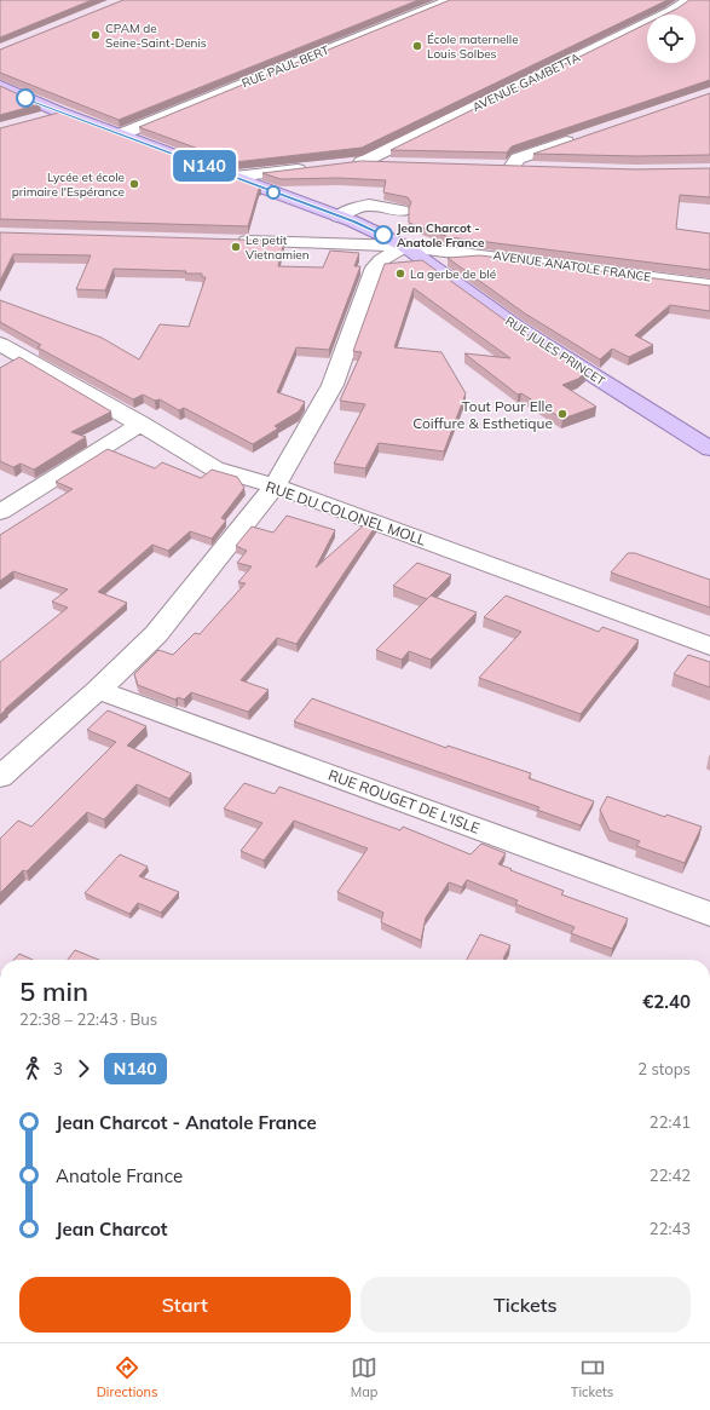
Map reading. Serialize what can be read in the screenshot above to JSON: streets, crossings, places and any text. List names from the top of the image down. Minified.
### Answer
{"streets":{"main road":["RUE JULES PRINCET"],"street":["RUE PAUL BERT","AVENUE GAMBETTA","AVENUE ANATOLE FRANCE","RUE DU COLONEL MOLL","RUE ROUGET DE L'ISLE"]},"crossings":[["RUE PAUL BERT","RUE JULES PRINCET"],["AVENUE ANATOLE FRANCE","RUE JULES PRINCET"]],"places":["CPAM de Seine-Saint-Denis","École maternelle Louis Solbes","Lycée et école primaire l'Espérance","Jean Charcot - Anatole France","Le petit Vietnamien","La gerbe de blé","Tout Pour Elle Coiffure & Esthetique"],"lines":["bus line N140"],"page":{"on_map":"N140","heading":["5 min","22:38 – 22:43 · Bus","€2.40"],"legs":["3","N140","2 stops"],"list":[{"name":"Jean Charcot - Anatole France","value":"22:41"},{"name":"Anatole France","value":"22:42"},{"name":"Jean Charcot","value":"22:43"}],"buttons":["Start","Tickets"],"tabs":["Directions","Map","Tickets"]}}
